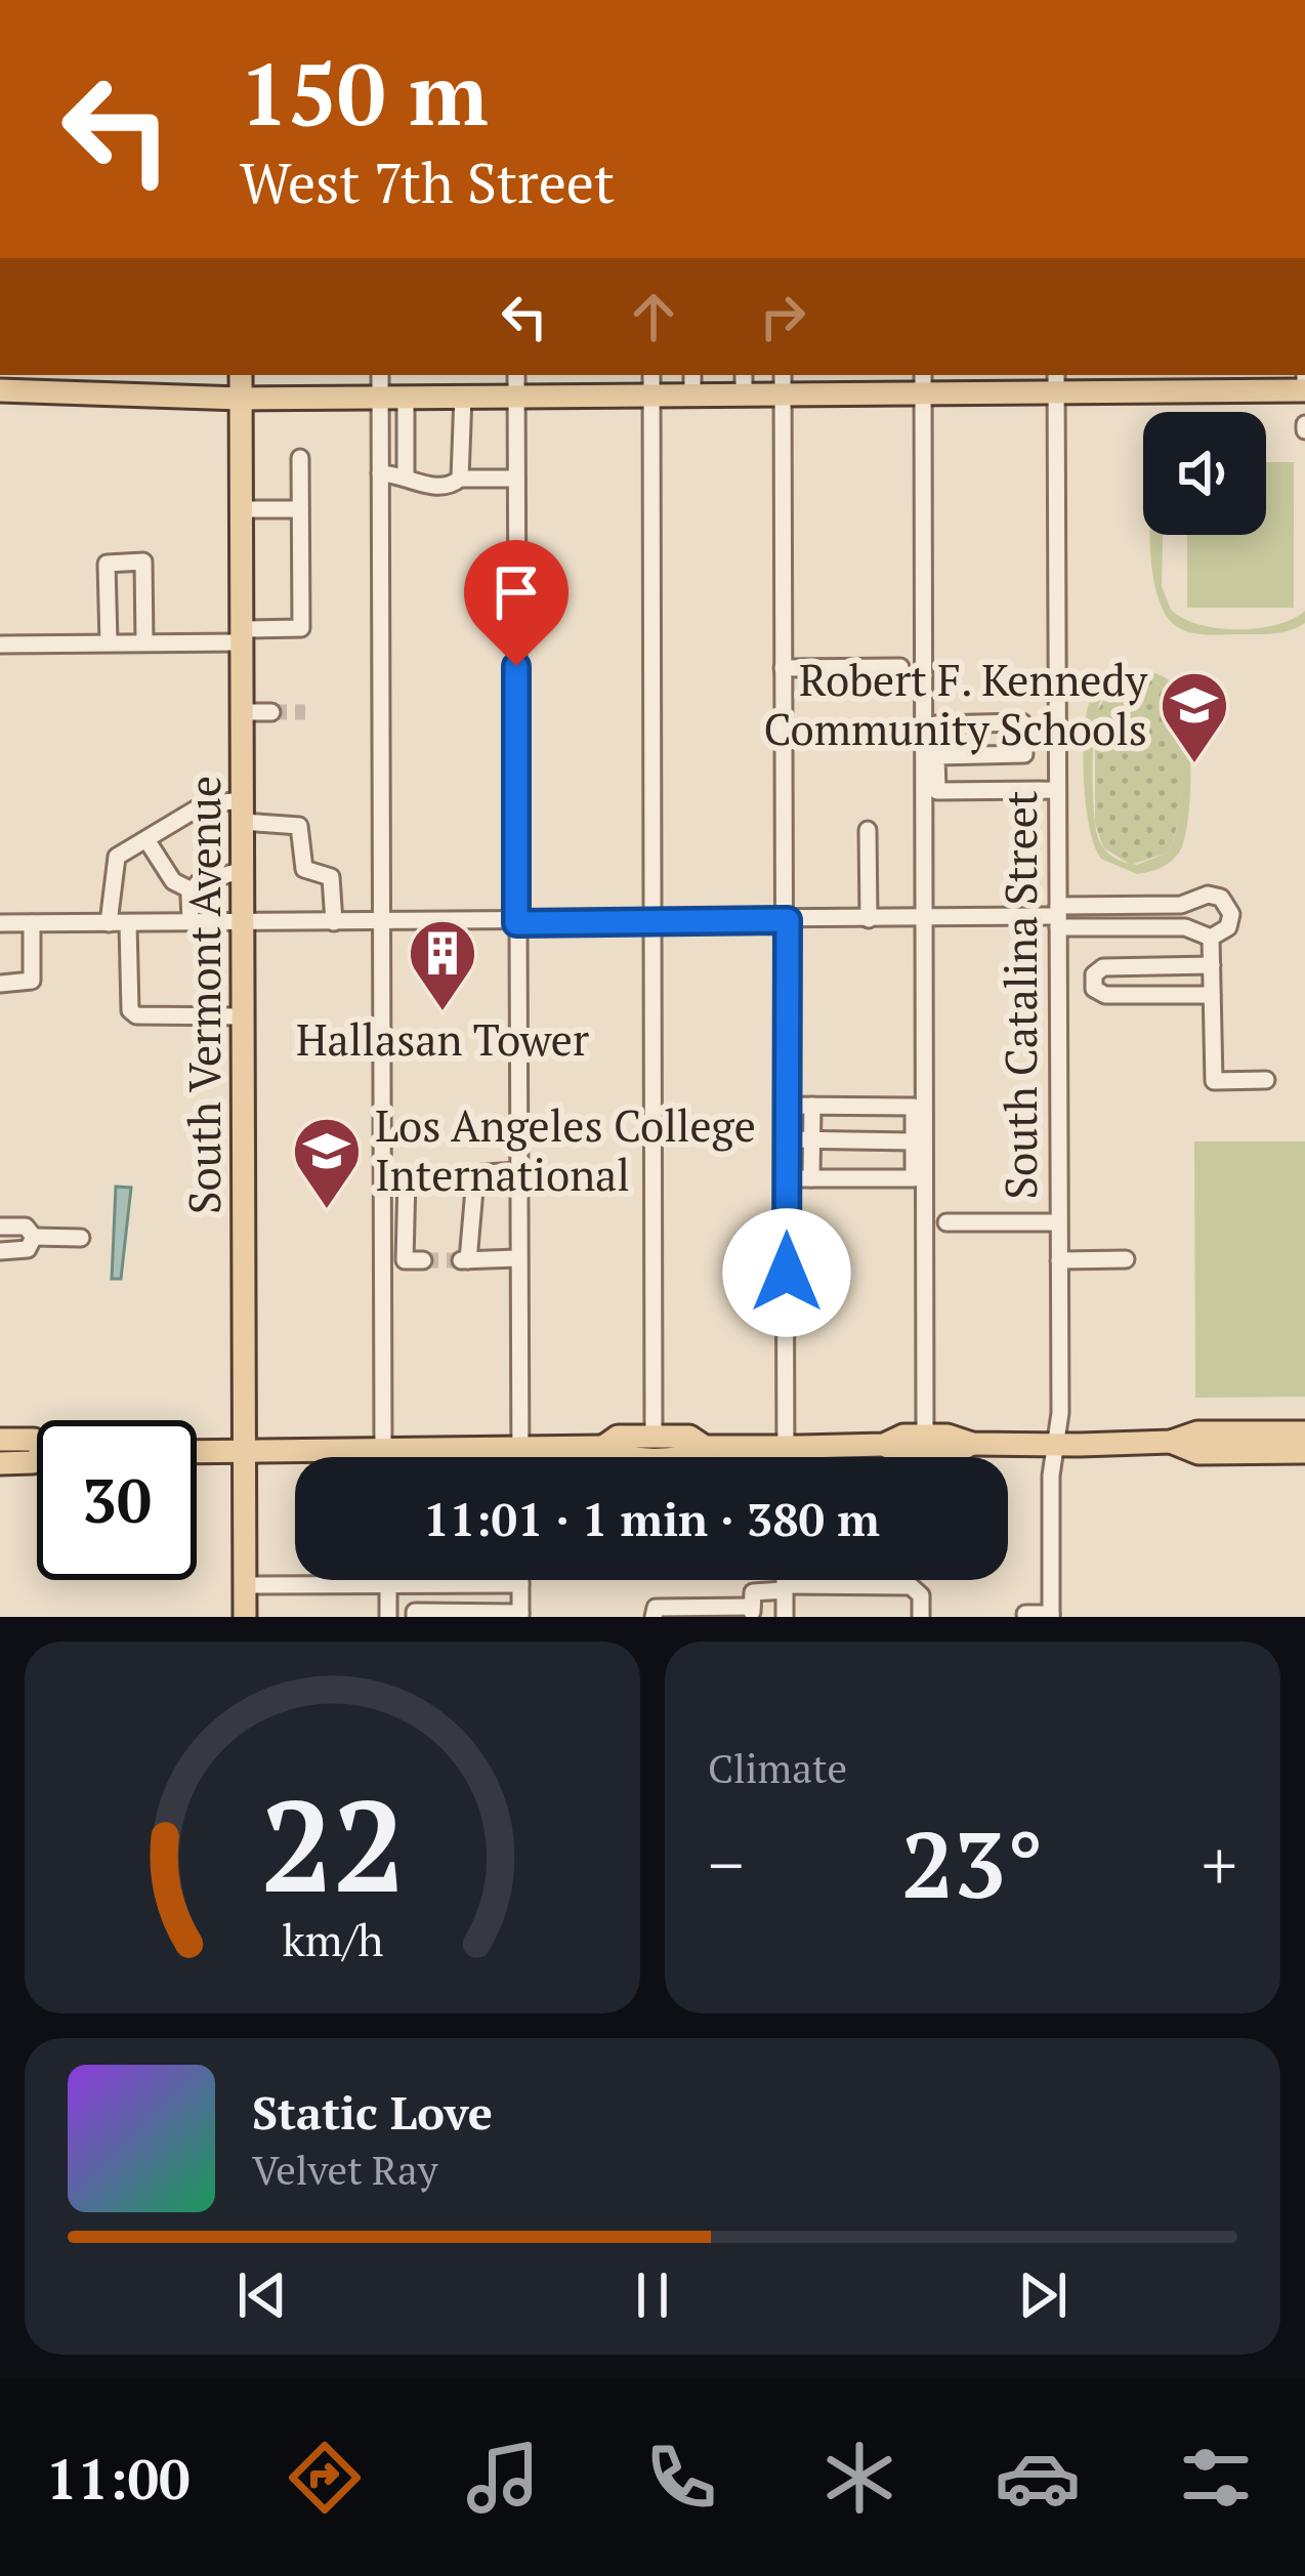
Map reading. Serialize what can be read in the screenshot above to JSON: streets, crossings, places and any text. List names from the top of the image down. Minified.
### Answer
{"streets":{"main road":["South Vermont Avenue"],"street":["South Catalina Street"]},"places":{"school or university":["Robert F. Kennedy Community Schools","Los Angeles College International"],"building":["Hallasan Tower"]},"page":{"turn":["150 m","West 7th Street"],"limit":"30","trip":"11:01 · 1 min · 380 m","tile":"Climate","heat":["−","23°","+"],"song":["Static Love","Velvet Ray"],"tabs":"11:00","gauge":["22","km/h"]}}
